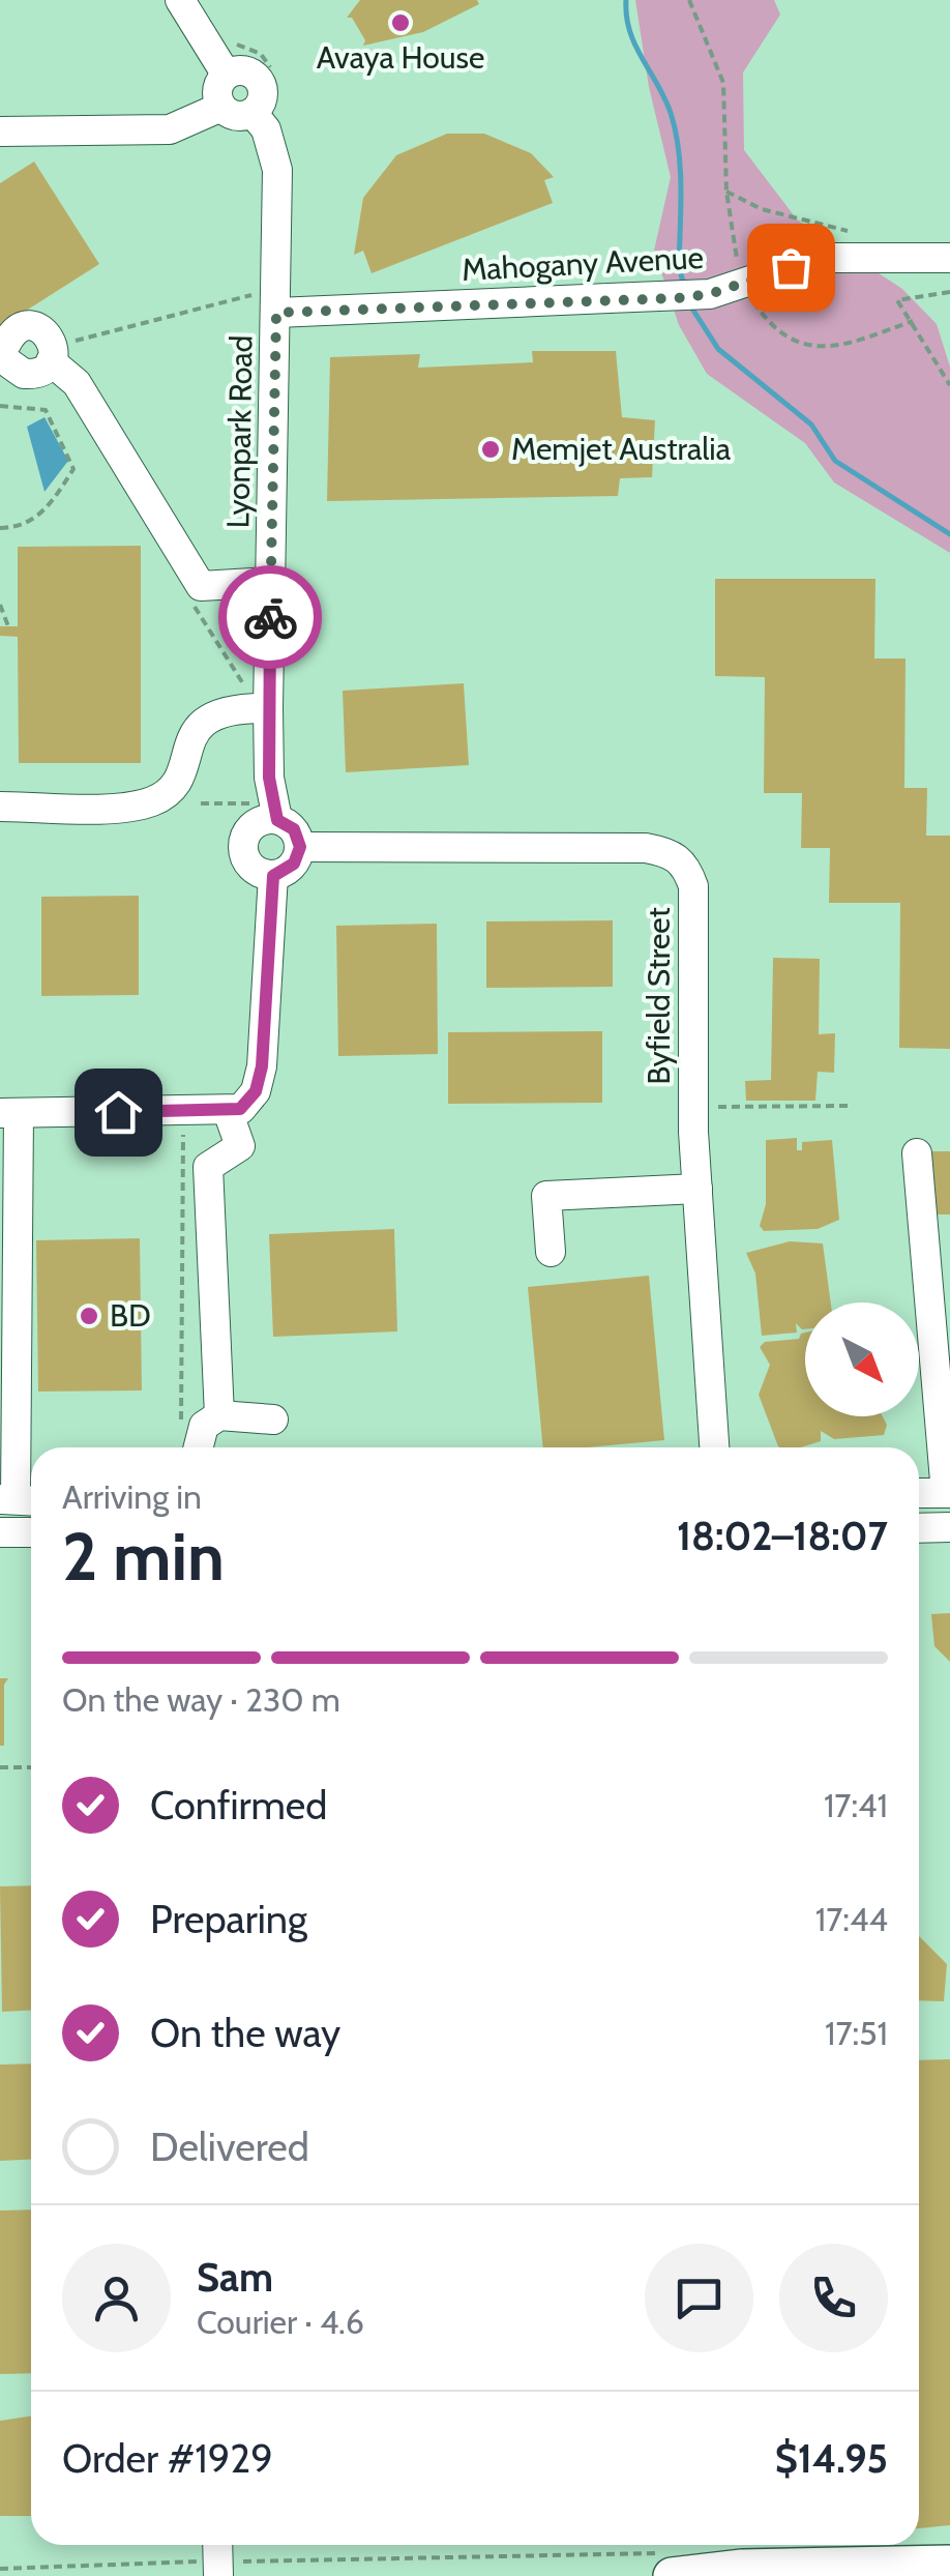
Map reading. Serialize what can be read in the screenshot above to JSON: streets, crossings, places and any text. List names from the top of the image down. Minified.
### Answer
{"streets":{"street":["Mahogany Avenue","Lyonpark Road","Byfield Street"]},"crossings":[["Mahogany Avenue","Lyonpark Road"],["Lyonpark Road","Byfield Street"]],"places":["Avaya House","Memjet Australia","BD"],"north":"bottom right","page":{"heading":["2 min","Arriving in","18:02–18:07"],"panel":["Sam","Courier · 4.6","Order #1929","$14.95"],"bar":"On the way · 230 m","list":[["Confirmed","17:41"],["Preparing","17:44"],["On the way","17:51"],"Delivered"]}}
